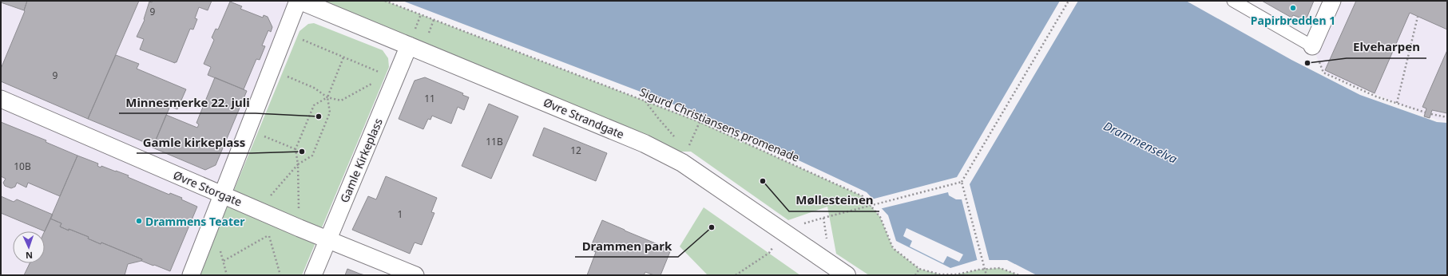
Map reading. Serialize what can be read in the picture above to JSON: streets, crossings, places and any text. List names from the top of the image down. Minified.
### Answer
{"streets":{"street":["Øvre Strandgate","Gamle Kirkeplass","Øvre Storgate"],"path":["Sigurd Christiansens promenade"]},"crossings":[["Øvre Strandgate","Gamle Kirkeplass"],["Gamle Kirkeplass","Øvre Storgate"]],"water":["Drammenselva"],"places":["Papirbredden 1","Elveharpen","Minnesmerke 22. juli","Gamle kirkeplass","Møllesteinen","Drammens Teater","Drammen park"],"house_numbers":["9","9","11","11B","12","10B","1"],"north":"bottom"}
